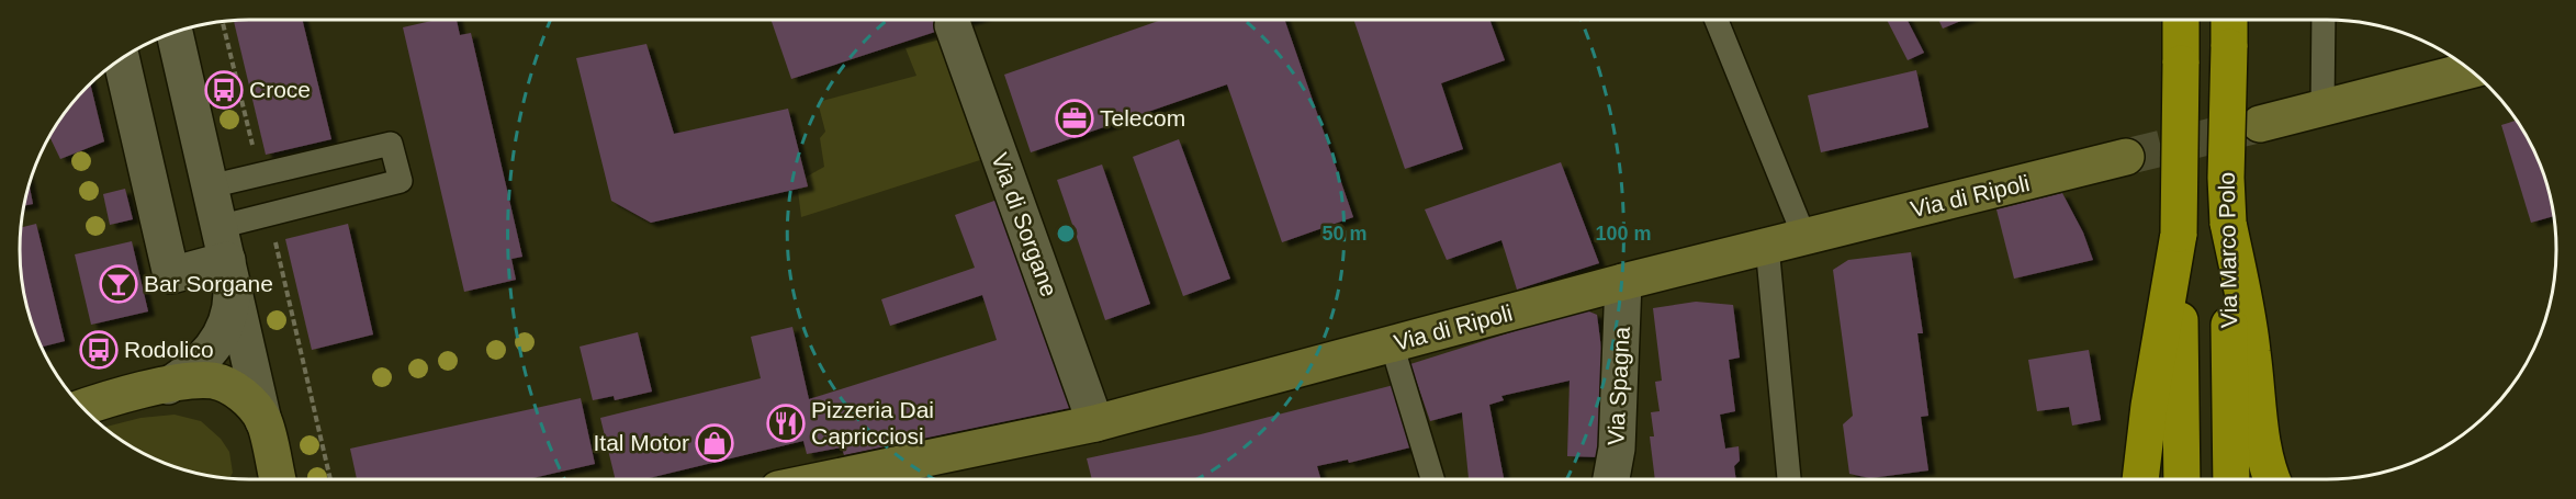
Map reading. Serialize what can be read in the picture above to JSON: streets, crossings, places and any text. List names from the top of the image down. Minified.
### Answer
{"streets":{"highway":["Via Marco Polo"],"street":["Via di Ripoli","Via di Sorgane","Via Spagna"]},"crossings":[["Via di Ripoli","Via di Sorgane"],["Via di Ripoli","Via Spagna"]],"places":{"bus stop":["Croce","Rodolico"],"office":["Telecom"],"bar":["Bar Sorgane"],"restaurant":["Pizzeria Dai Capricciosi"],"shop":["Ital Motor"]},"rings":["50 m","100 m"]}
